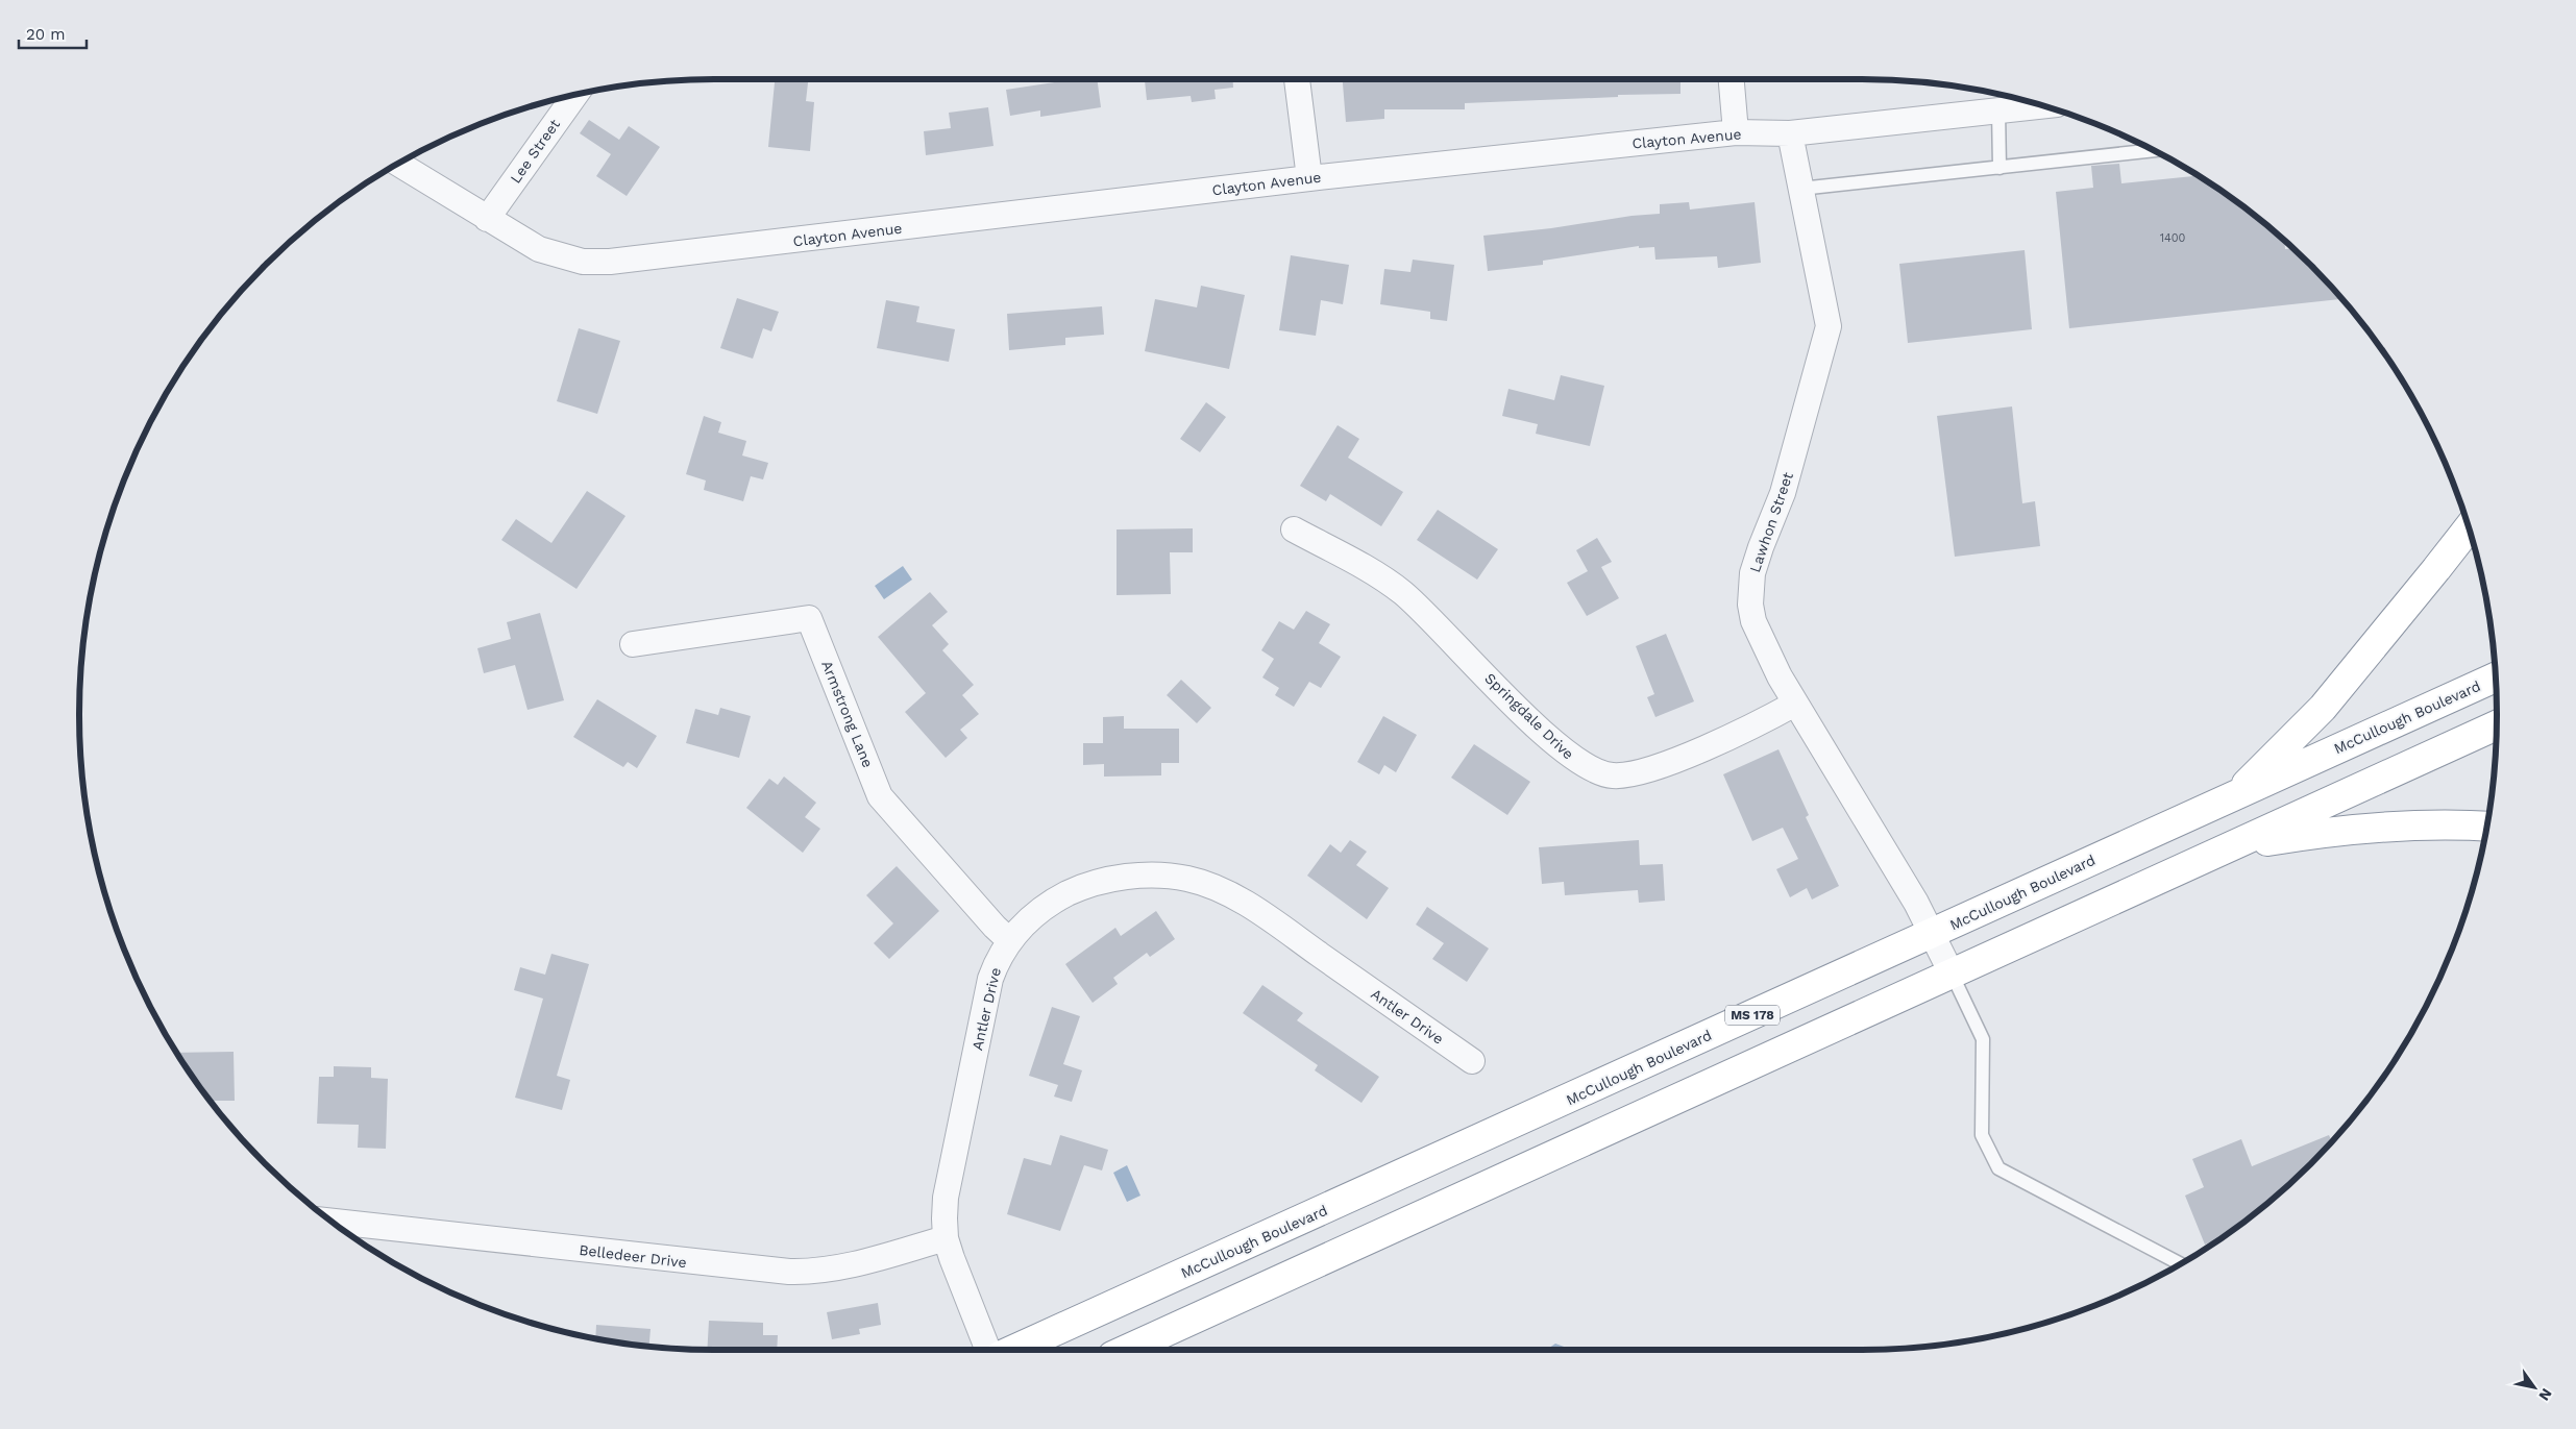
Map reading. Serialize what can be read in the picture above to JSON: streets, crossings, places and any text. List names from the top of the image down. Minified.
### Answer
{"streets":{"highway":["McCullough Boulevard","MS 178"],"street":["Clayton Avenue","Lee Street","Lawhon Street","Armstrong Lane","Springdale Drive","Antler Drive","Belledeer Drive"]},"crossings":[["Clayton Avenue","Lee Street"],["Clayton Avenue","Lawhon Street"],["Lawhon Street","Springdale Drive"],["Lawhon Street","McCullough Boulevard"],["Armstrong Lane","Antler Drive"],["Antler Drive","Belledeer Drive"]],"house_numbers":["1400"],"scale_bar":"20 m","north":"bottom right"}
